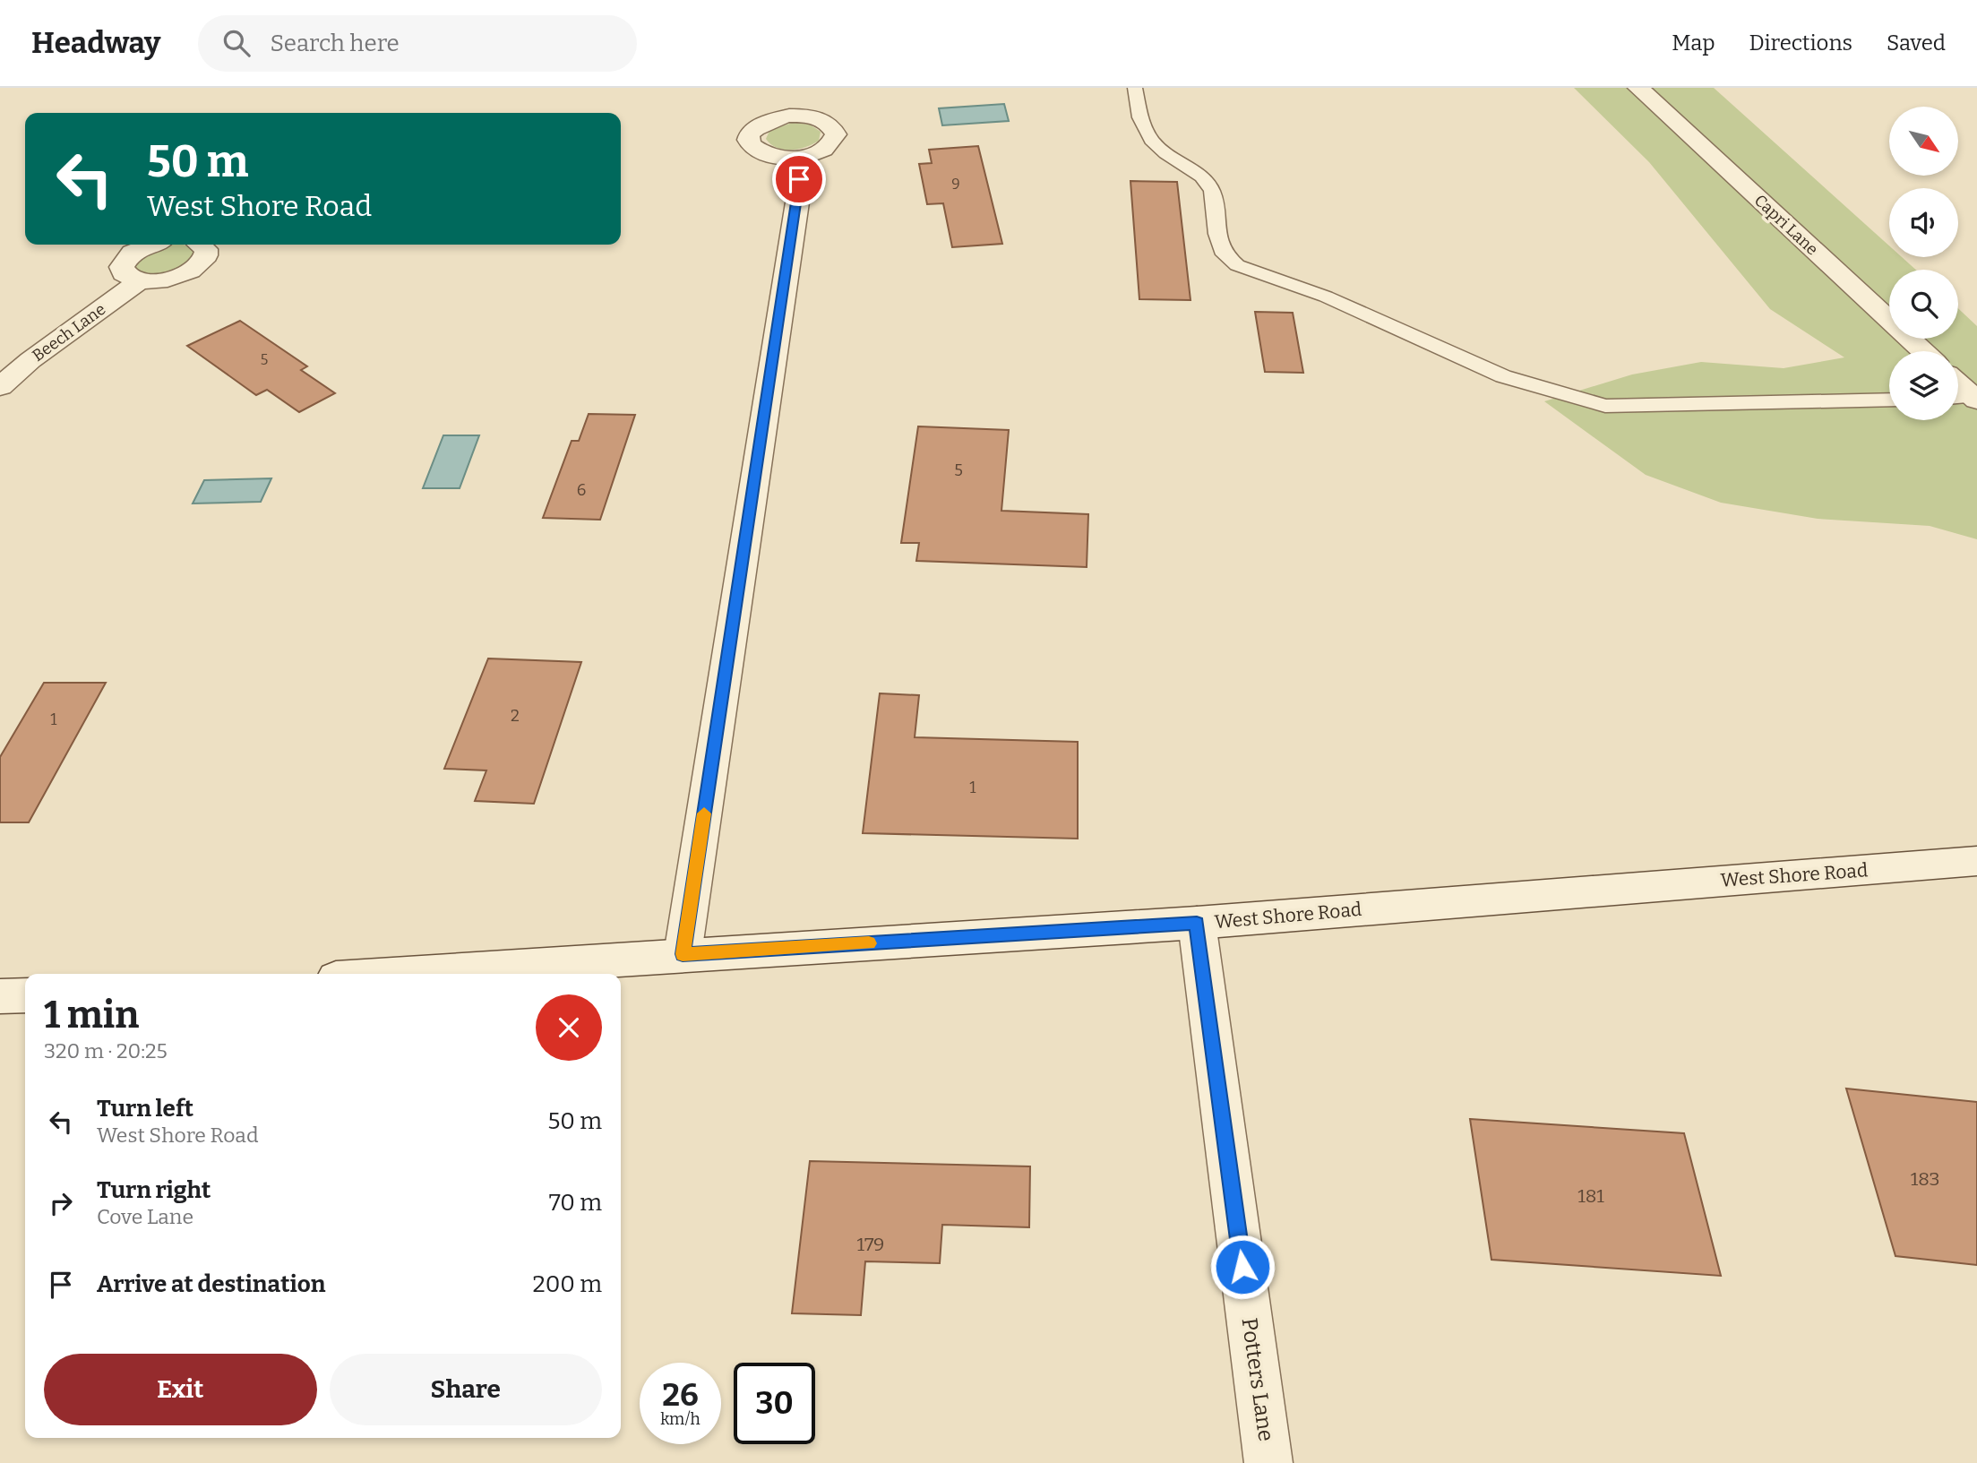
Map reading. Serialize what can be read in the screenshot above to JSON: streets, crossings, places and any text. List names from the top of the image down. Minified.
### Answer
{"streets":{"street":["Capri Lane","Beech Lane","West Shore Road","Potters Lane"]},"crossings":[["West Shore Road","Potters Lane"]],"house_numbers":["9","5","5","6","2","1","1","183","181","179"],"north":"bottom right","page":{"header":"Headway","search":"Search here","nav":["Map","Directions","Saved"],"turn":["50 m","West Shore Road"],"heading":["1 min","320 m · 20:25"],"list":[{"name":"Turn left","note":"West Shore Road","value":"50 m"},{"name":"Turn right","note":"Cove Lane","value":"70 m"},{"name":"Arrive at destination","value":"200 m"}],"buttons":["Exit","Share"],"speed":"26 km/h","limit":"30"}}
